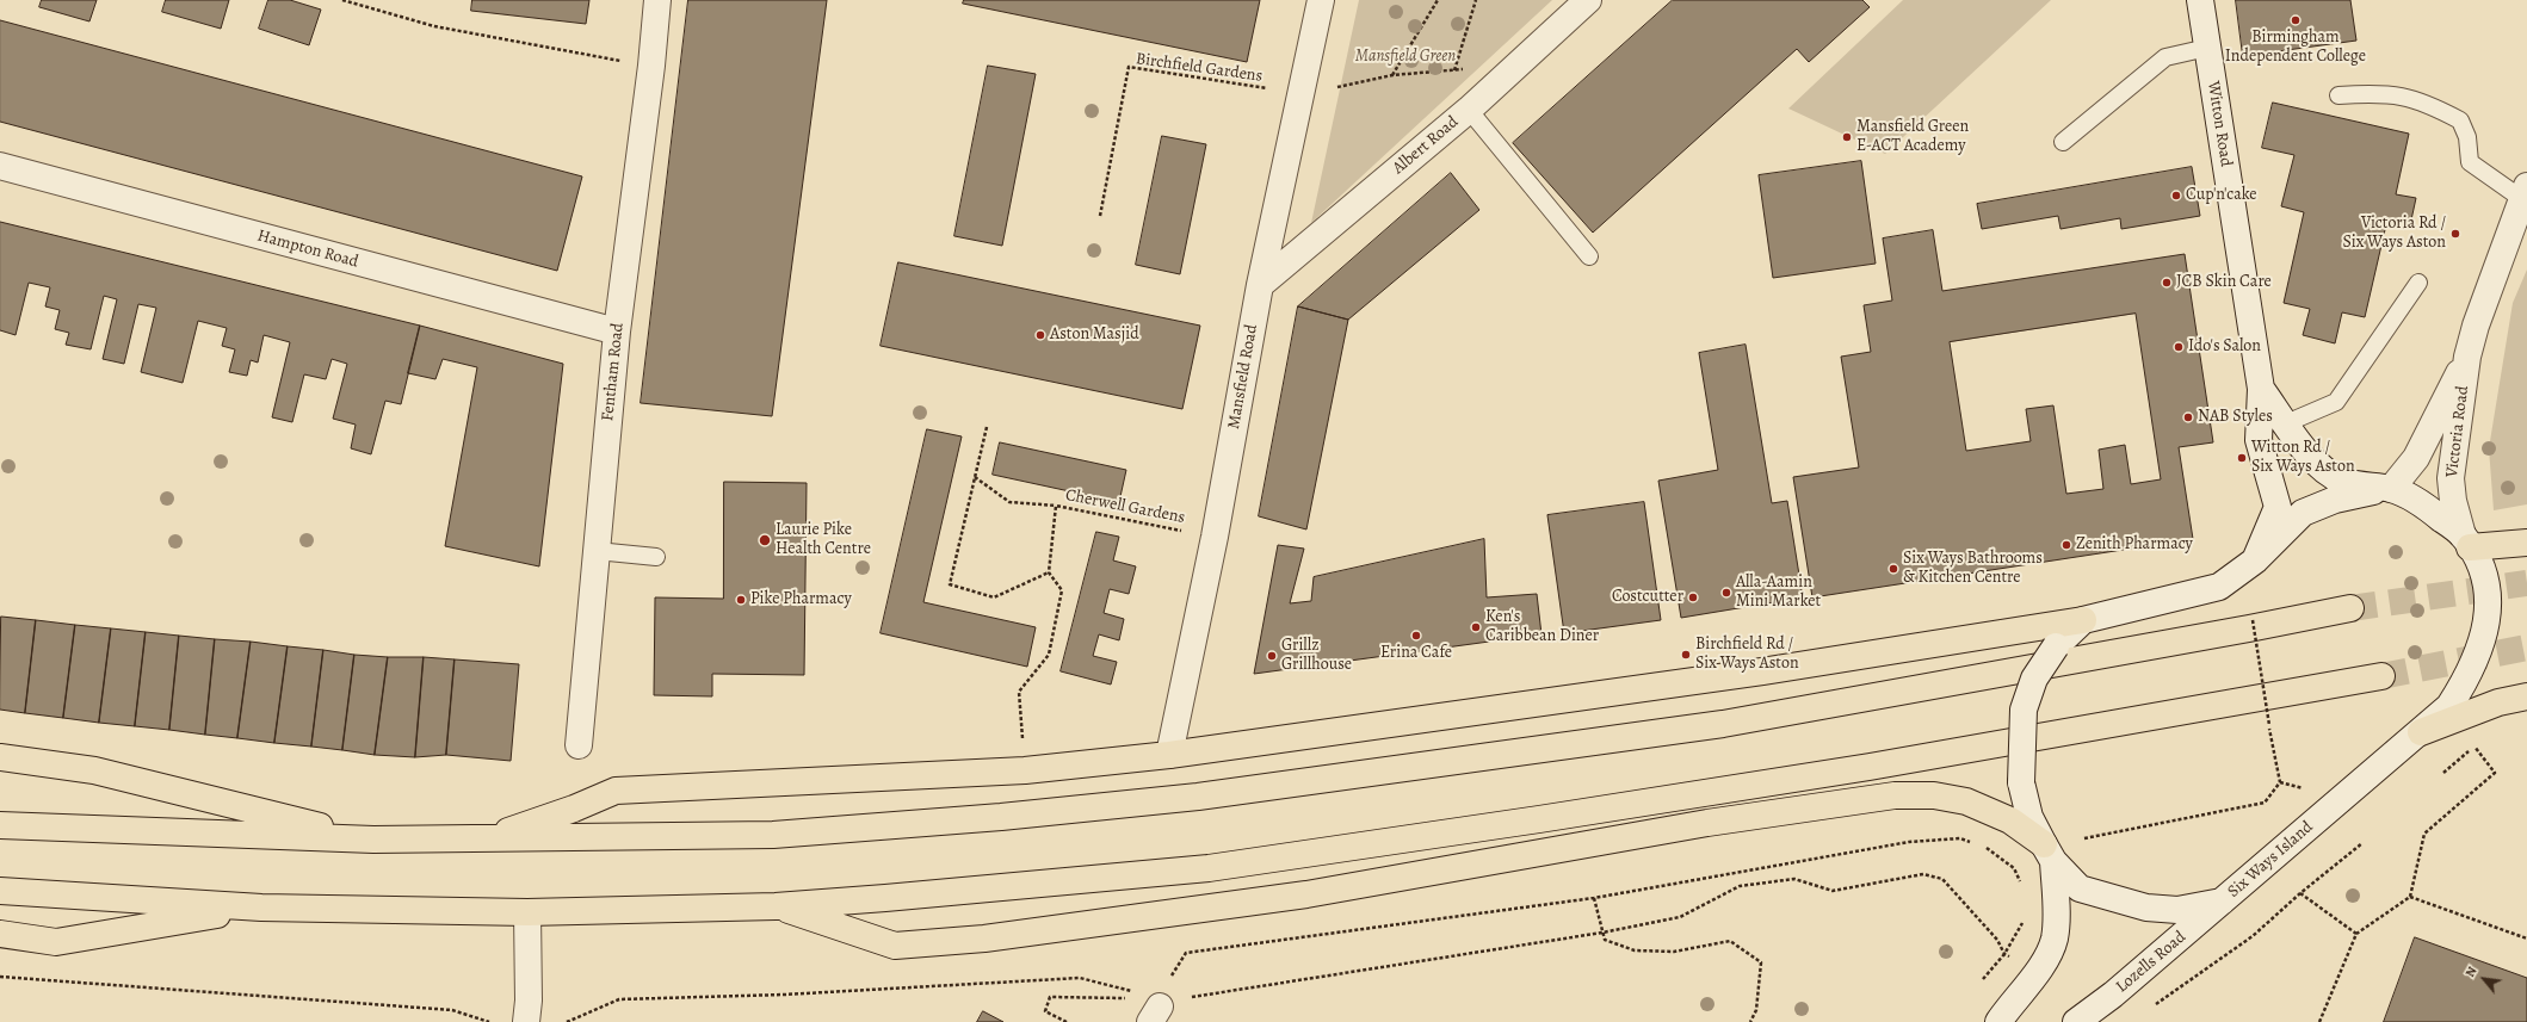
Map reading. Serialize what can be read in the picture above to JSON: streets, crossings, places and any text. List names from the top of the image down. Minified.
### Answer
{"streets":{"street":["Witton Road","Albert Road","Hampton Road","Fentham Road","Mansfield Road","Victoria Road","Six Ways Island","Lozells Road"],"path":["Birchfield Gardens","Cherwell Gardens"]},"crossings":[["Birchfield Gardens","Mansfield Road"],["Witton Road","Victoria Road"],["Witton Road","Six Ways Island"],["Albert Road","Mansfield Road"],["Hampton Road","Fentham Road"],["Mansfield Road","Cherwell Gardens"],["Victoria Road","Six Ways Island"],["Six Ways Island","Lozells Road"]],"parks":["Mansfield Green"],"places":["Birmingham Independent College","Mansfield Green E-ACT Academy","Cup'n'cake","Victoria Rd / Six Ways Aston","JCB Skin Care","Aston Masjid","Ido's Salon","NAB Styles","Witton Rd / Six Ways Aston","Laurie Pike Health Centre","Zenith Pharmacy","Six Ways Bathrooms & Kitchen Centre","Alla-Aamin Mini Market","Costcutter","Pike Pharmacy","Ken's Caribbean Diner","Erina Cafe","Birchfield Rd / Six Ways Aston","Grillz Grillhouse"],"north":"top left"}
